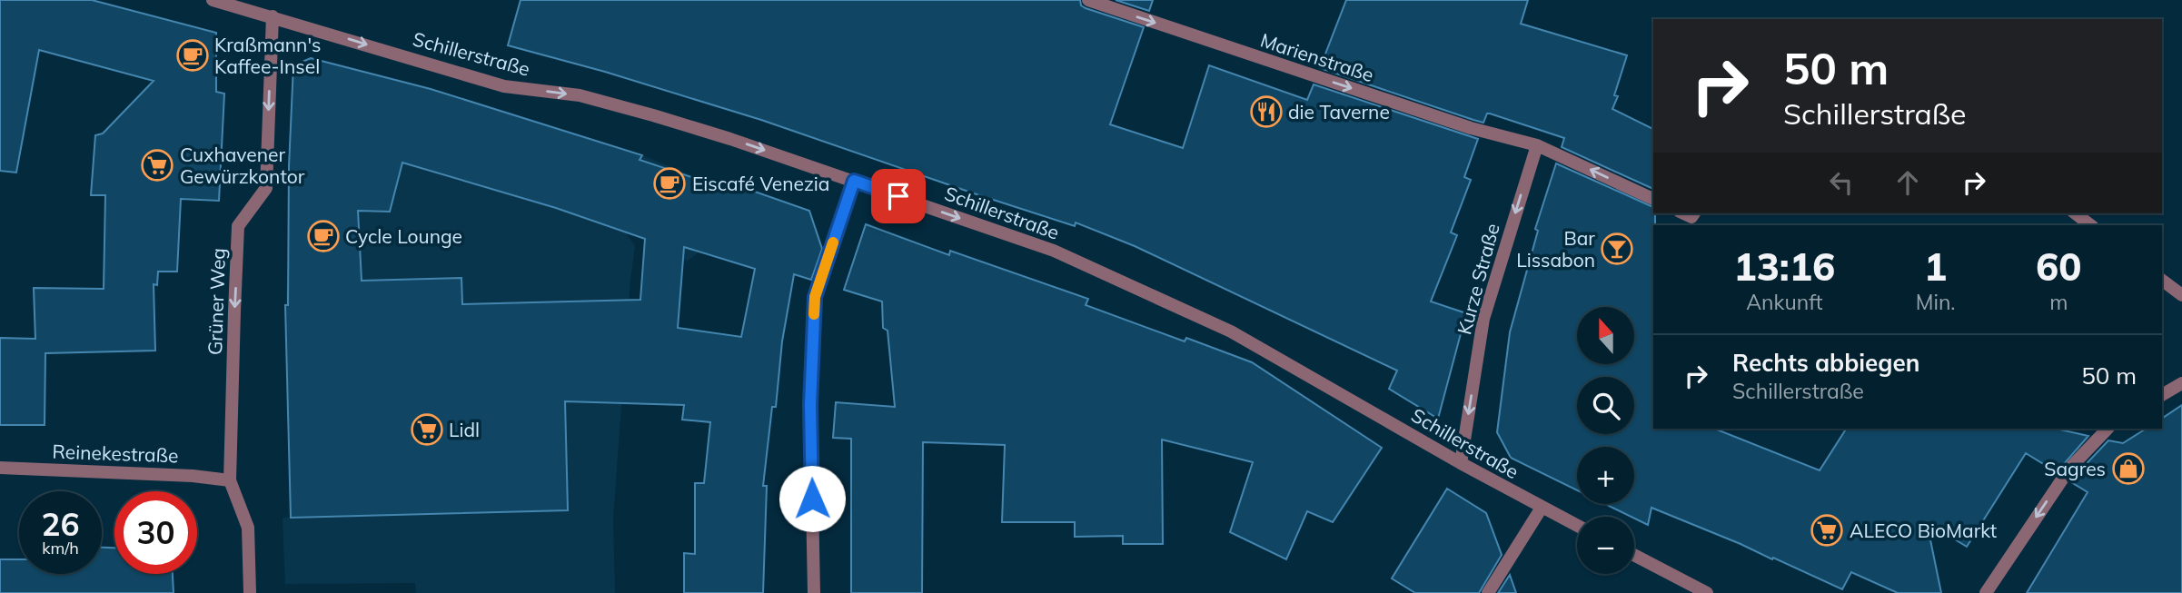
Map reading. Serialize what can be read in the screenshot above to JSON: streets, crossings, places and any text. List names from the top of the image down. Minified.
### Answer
{"streets":{"street":["Schillerstraße","Marienstraße","Kurze Straße","Grüner Weg","Reinekestraße"]},"crossings":[["Schillerstraße","Kurze Straße"],["Schillerstraße","Grüner Weg"],["Marienstraße","Kurze Straße"],["Grüner Weg","Reinekestraße"]],"one_way":["Schillerstraße","Kurze Straße","Grüner Weg"],"places":{"cafe":["Kraßmann's Kaffee-Insel","Eiscafé Venezia","Cycle Lounge"],"restaurant":["die Taverne"],"supermarket":["Cuxhavener Gewürzkontor","Lidl","ALECO BioMarkt"],"bar":["Bar Lissabon"],"shop":["Sagres"]},"north":"top","page":{"turn":["50 m","Schillerstraße"],"eta":["13:16","Ankunft","1","Min.","60","m"],"map_buttons":["+","−"],"list":[{"name":"Rechts abbiegen","note":"Schillerstraße","value":"50 m"}],"speed":"26 km/h","limit":"30"}}
